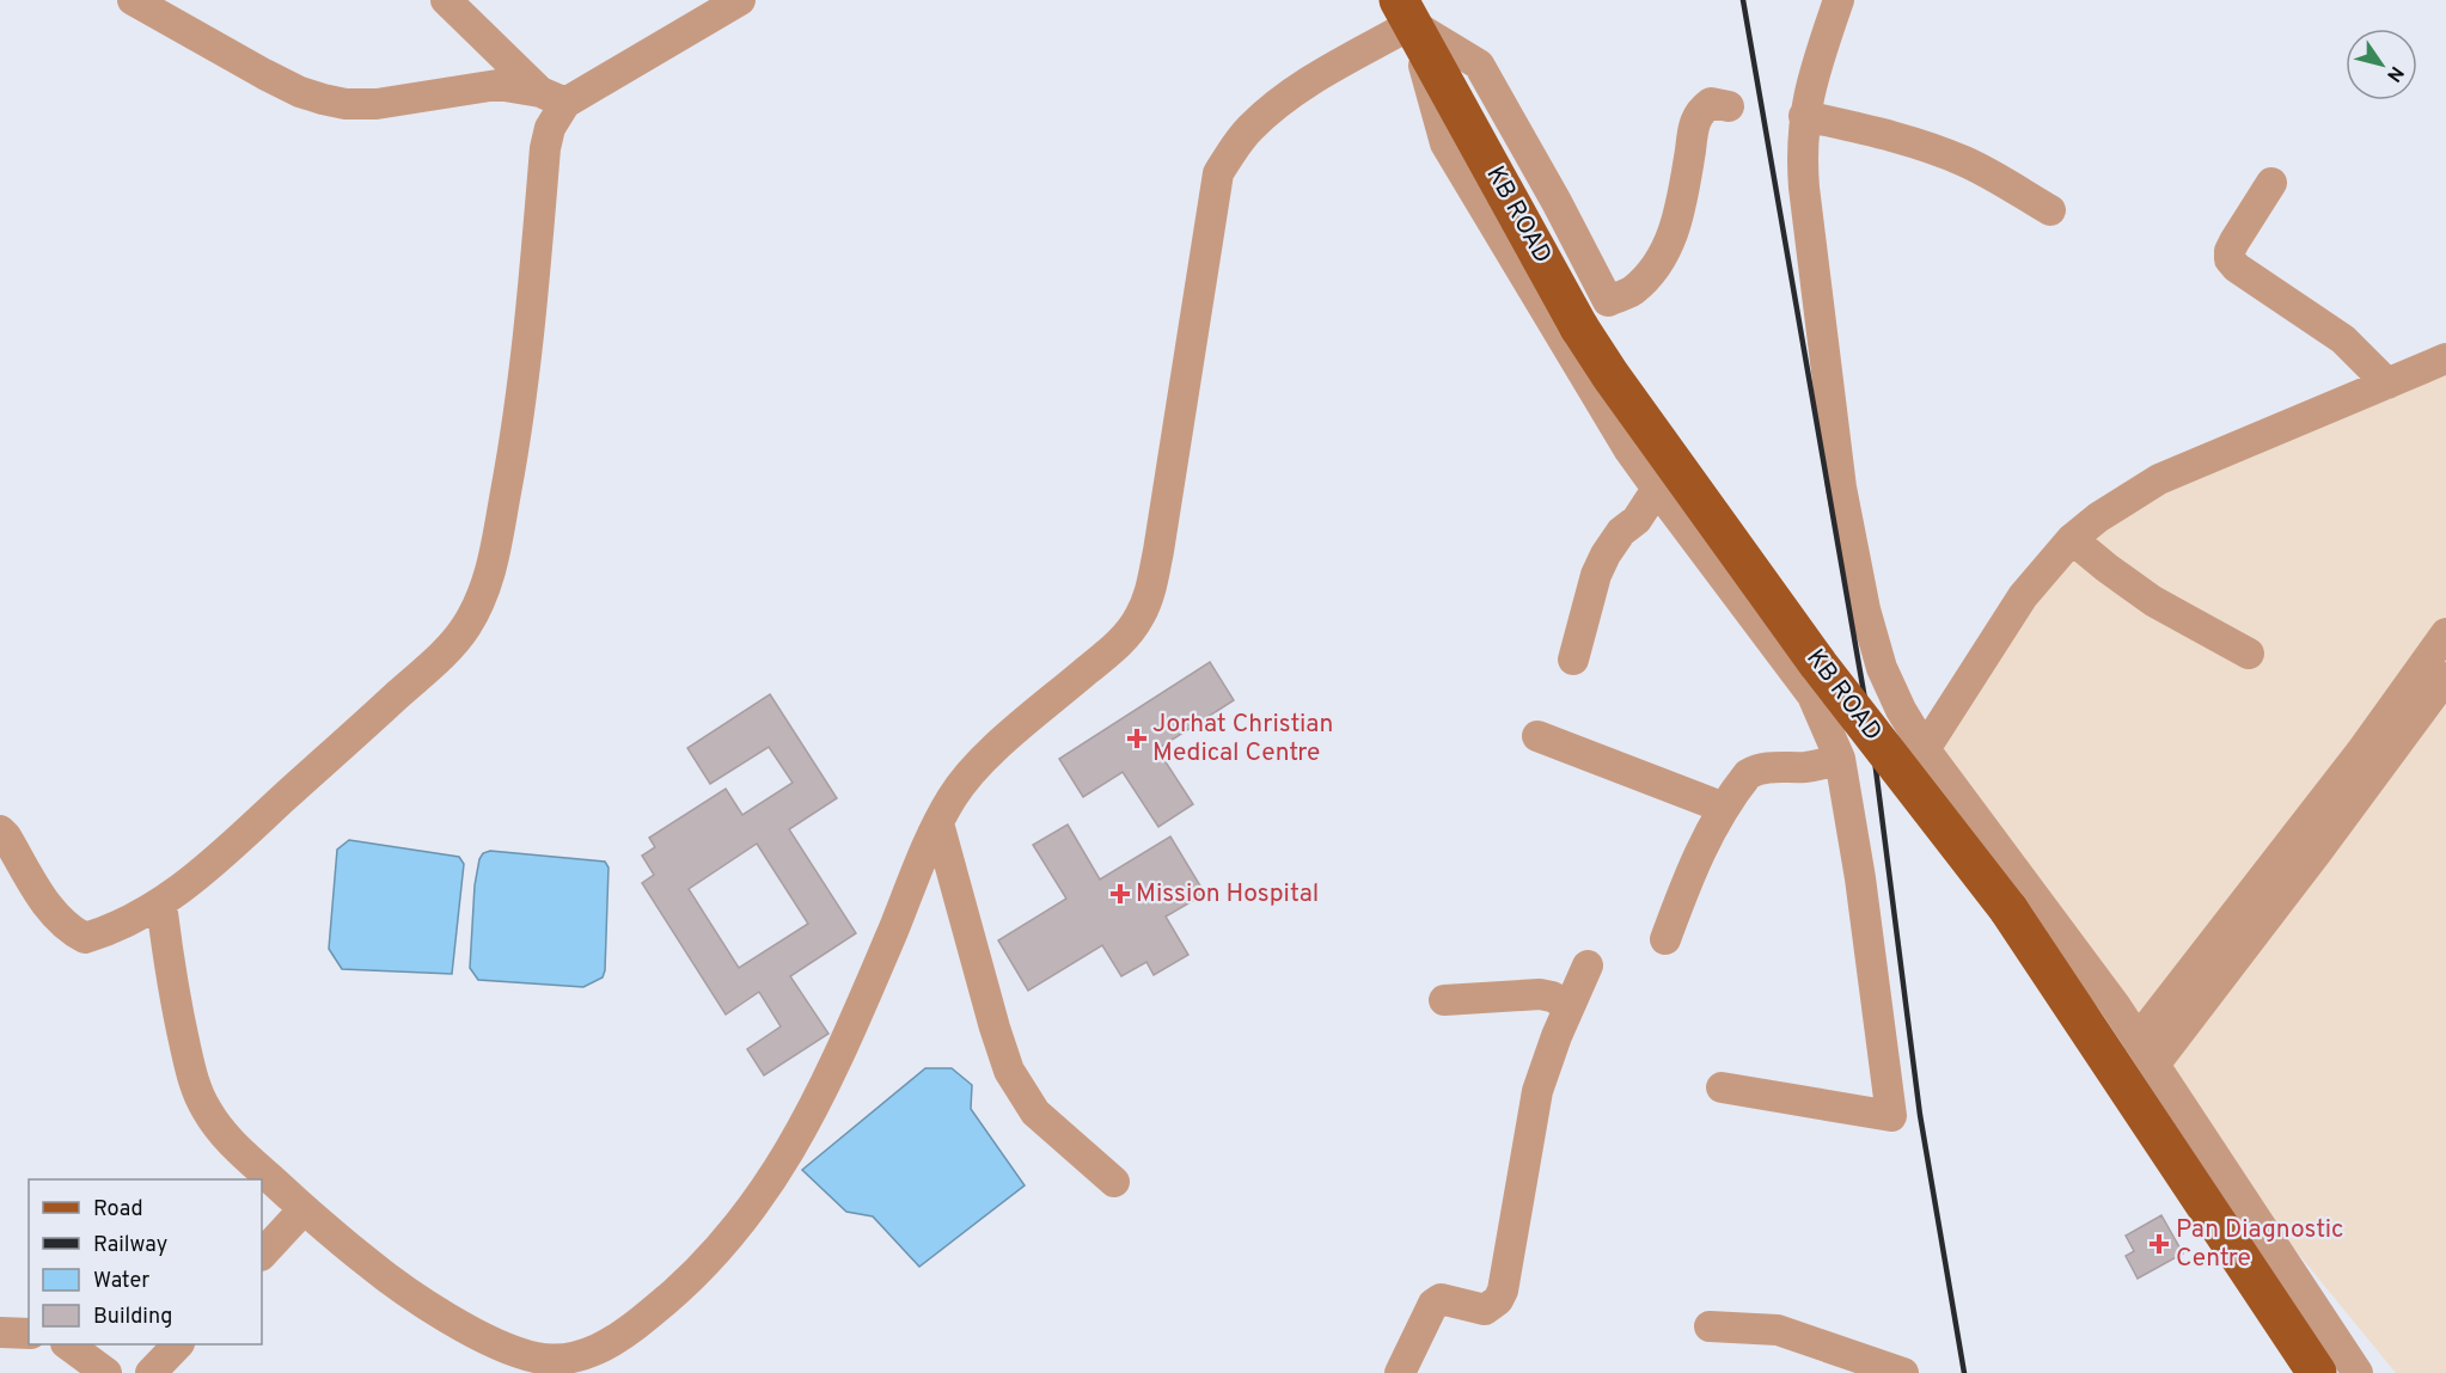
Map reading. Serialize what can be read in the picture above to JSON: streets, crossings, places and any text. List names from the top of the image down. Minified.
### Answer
{"streets":{"main road":["KB ROAD"]},"places":{"health":["Jorhat Christian Medical Centre","Mission Hospital","Pan Diagnostic Centre"]},"legend":["Road","Railway","Water","Building"],"north":"bottom right"}
